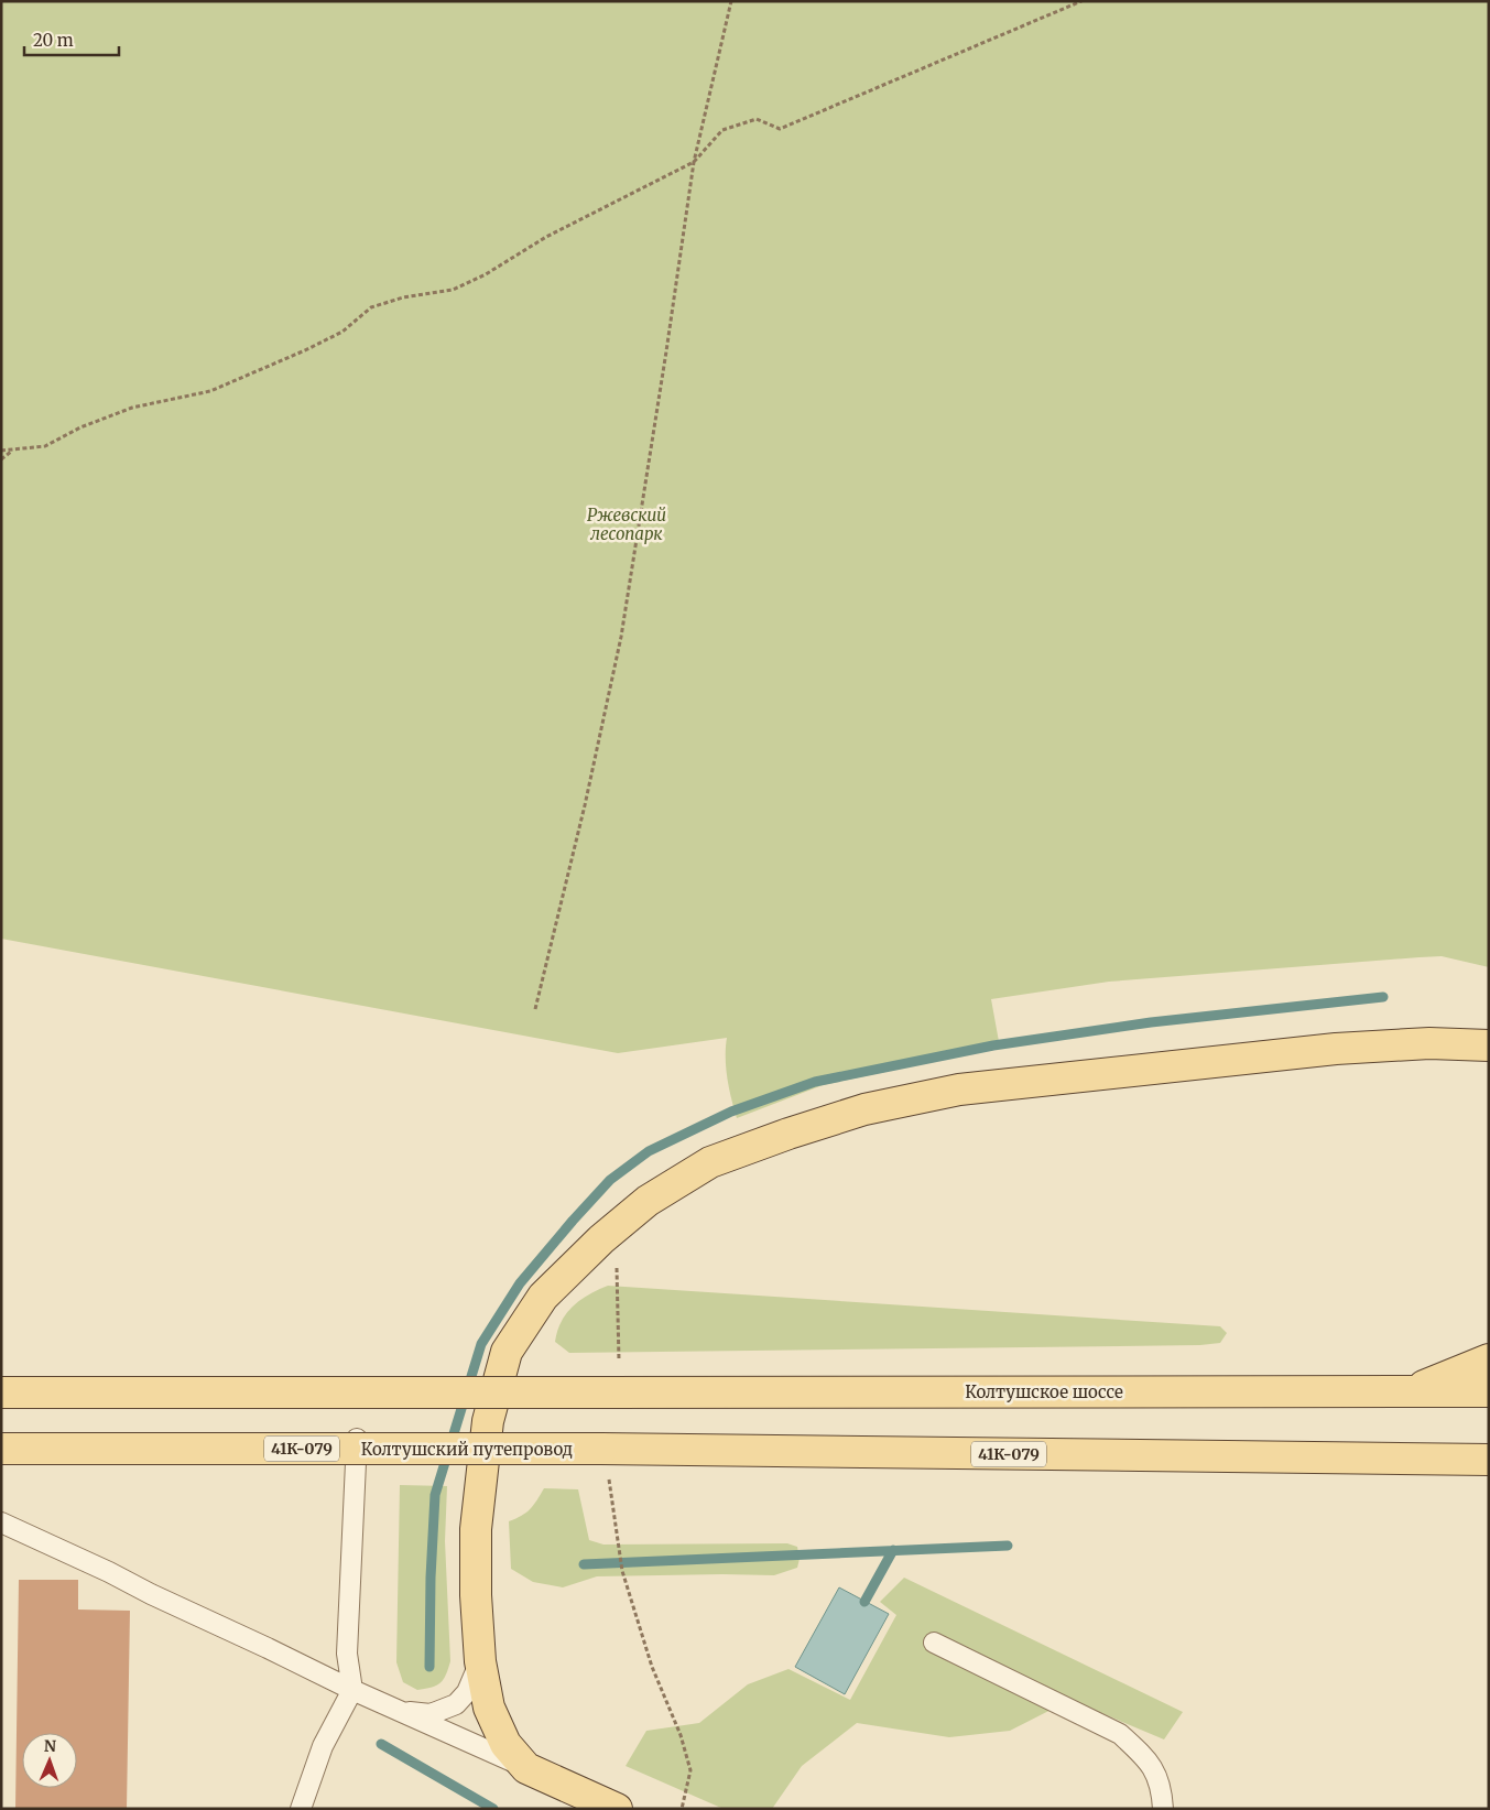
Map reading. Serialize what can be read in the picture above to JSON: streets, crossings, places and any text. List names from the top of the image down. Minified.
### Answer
{"streets":{"main road":["Колтушское шоссе","41К-079","Колтушский путепровод"]},"crossings":[["41К-079","Колтушский путепровод"]],"parks":["Ржевский лесопарк"],"scale_bar":"20 m","north":"top"}
